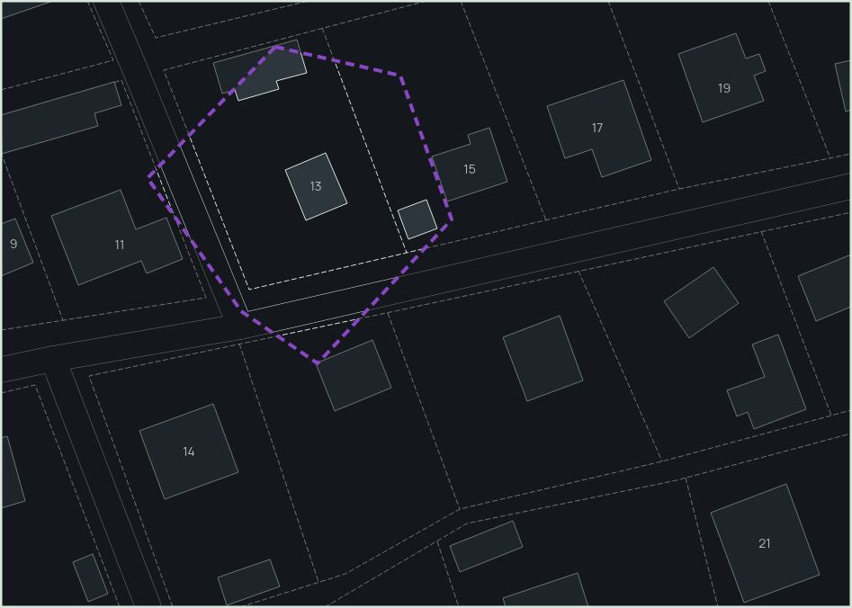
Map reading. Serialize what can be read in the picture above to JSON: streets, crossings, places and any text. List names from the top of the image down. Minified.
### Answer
{"house_numbers":["19","17","15","13","9","11","14","21"]}
